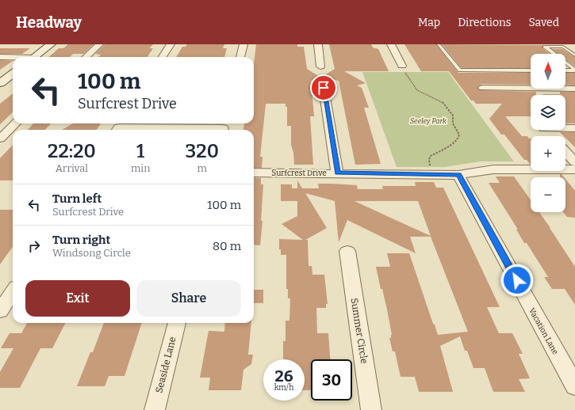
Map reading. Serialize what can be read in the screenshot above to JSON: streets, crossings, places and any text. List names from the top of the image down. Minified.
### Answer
{"streets":{"street":["Surfcrest Drive","Summer Circle","Vacation Lane","Seaside Lane"]},"crossings":[["Surfcrest Drive","Vacation Lane"]],"parks":["Seeley Park"],"north":"top","page":{"header":"Headway","nav":["Map","Directions","Saved"],"map_buttons":["+","−"],"turn":["100 m","Surfcrest Drive"],"eta":["22:20","Arrival","1","min","320","m"],"list":[{"name":"Turn left","note":"Surfcrest Drive","value":"100 m"},{"name":"Turn right","note":"Windsong Circle","value":"80 m"}],"buttons":["Exit","Share"],"speed":"26 km/h","limit":"30"}}
